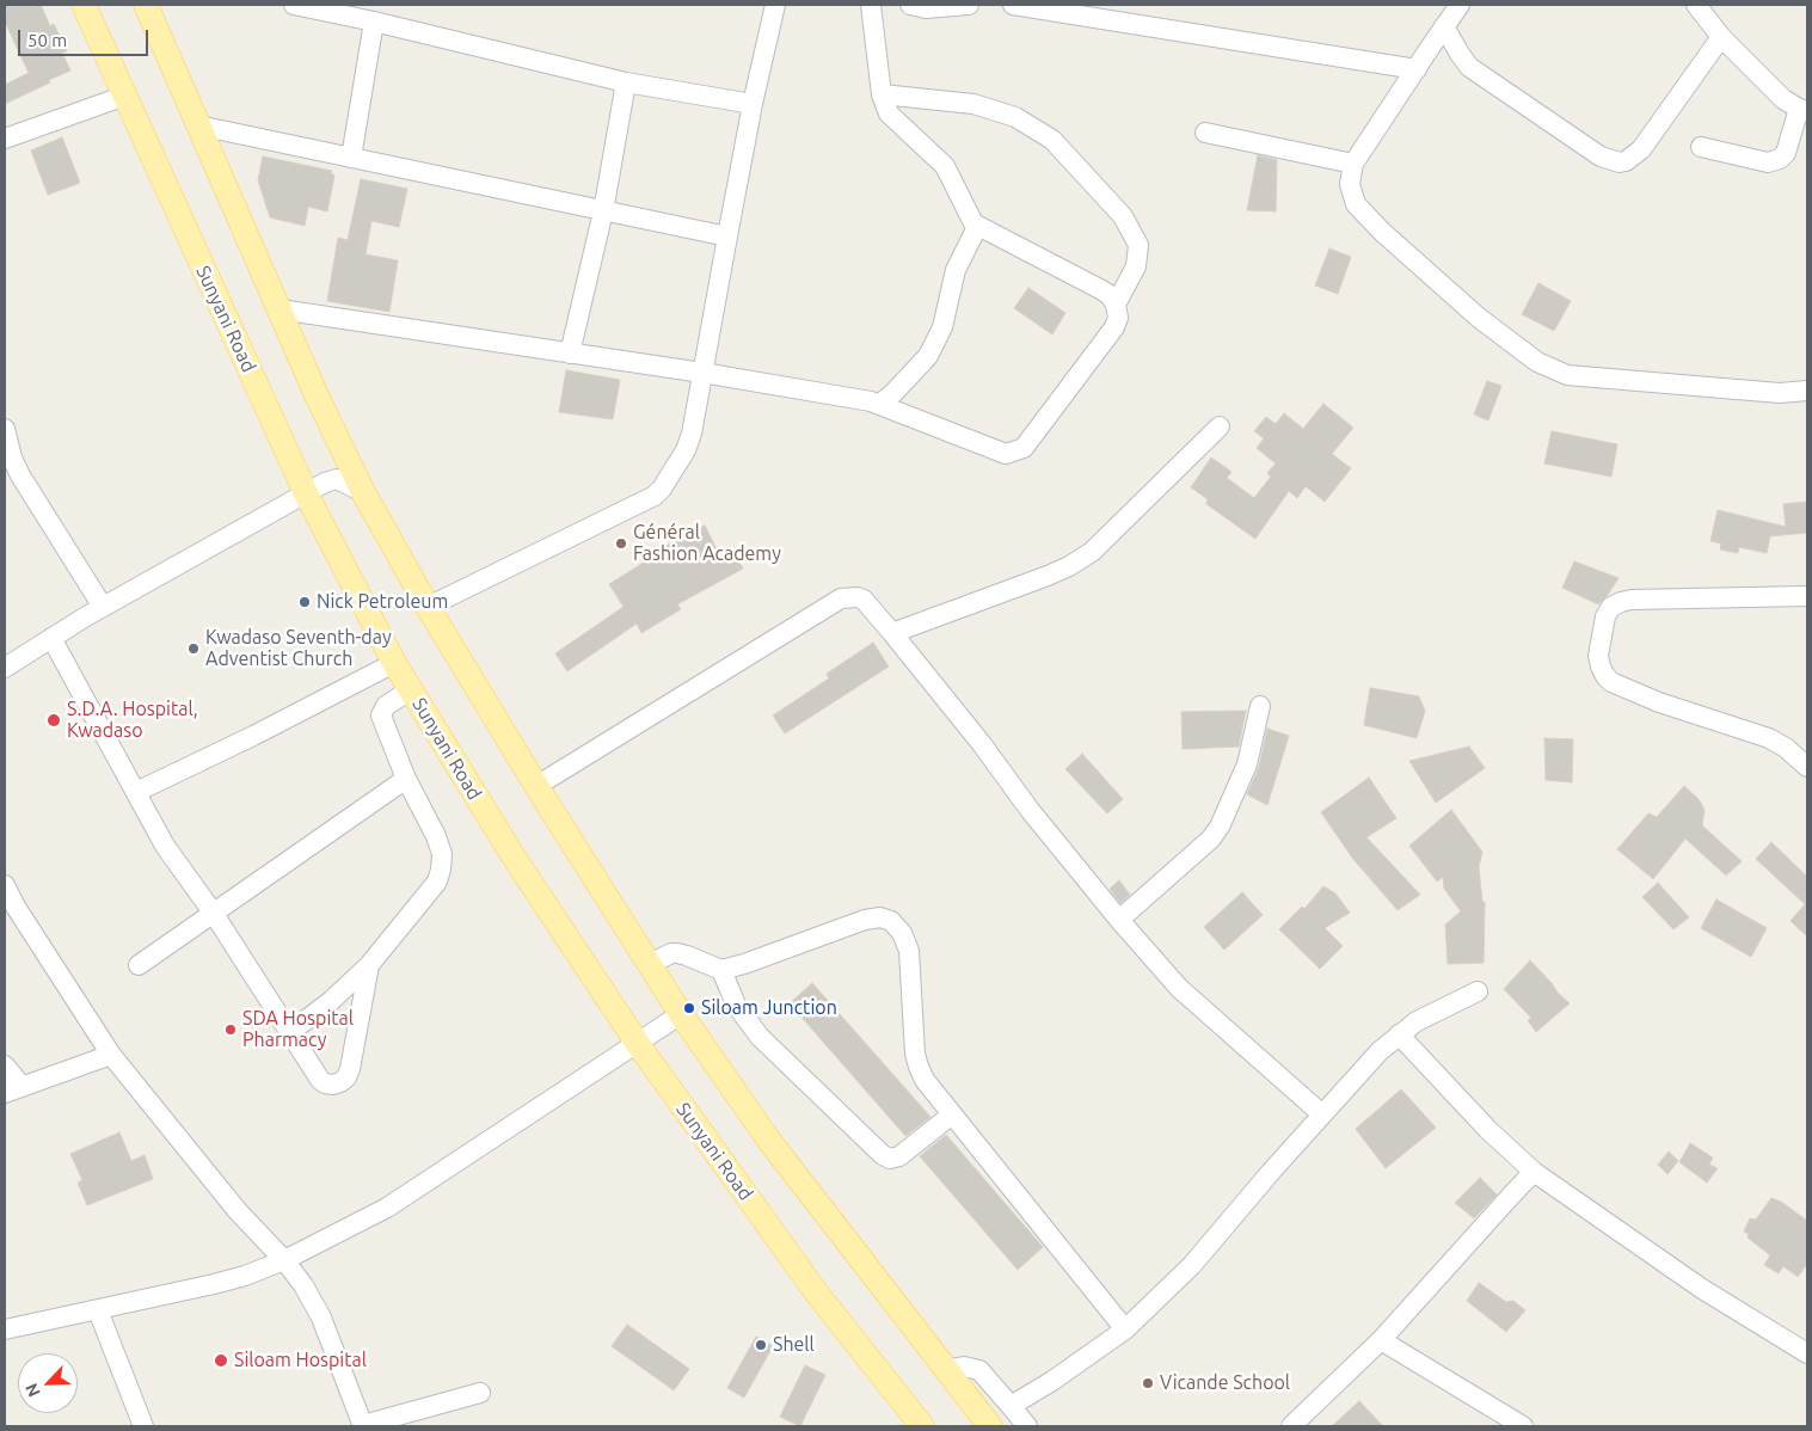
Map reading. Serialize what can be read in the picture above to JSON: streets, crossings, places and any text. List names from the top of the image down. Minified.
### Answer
{"streets":{"main road":["Sunyani Road"]},"places":["Général Fashion Academy","Nick Petroleum","Kwadaso Seventh-day Adventist Church","S.D.A. Hospital, Kwadaso","Siloam Junction","SDA Hospital Pharmacy","Shell","Siloam Hospital","Vicande School"],"scale_bar":"50 m","north":"bottom left"}
